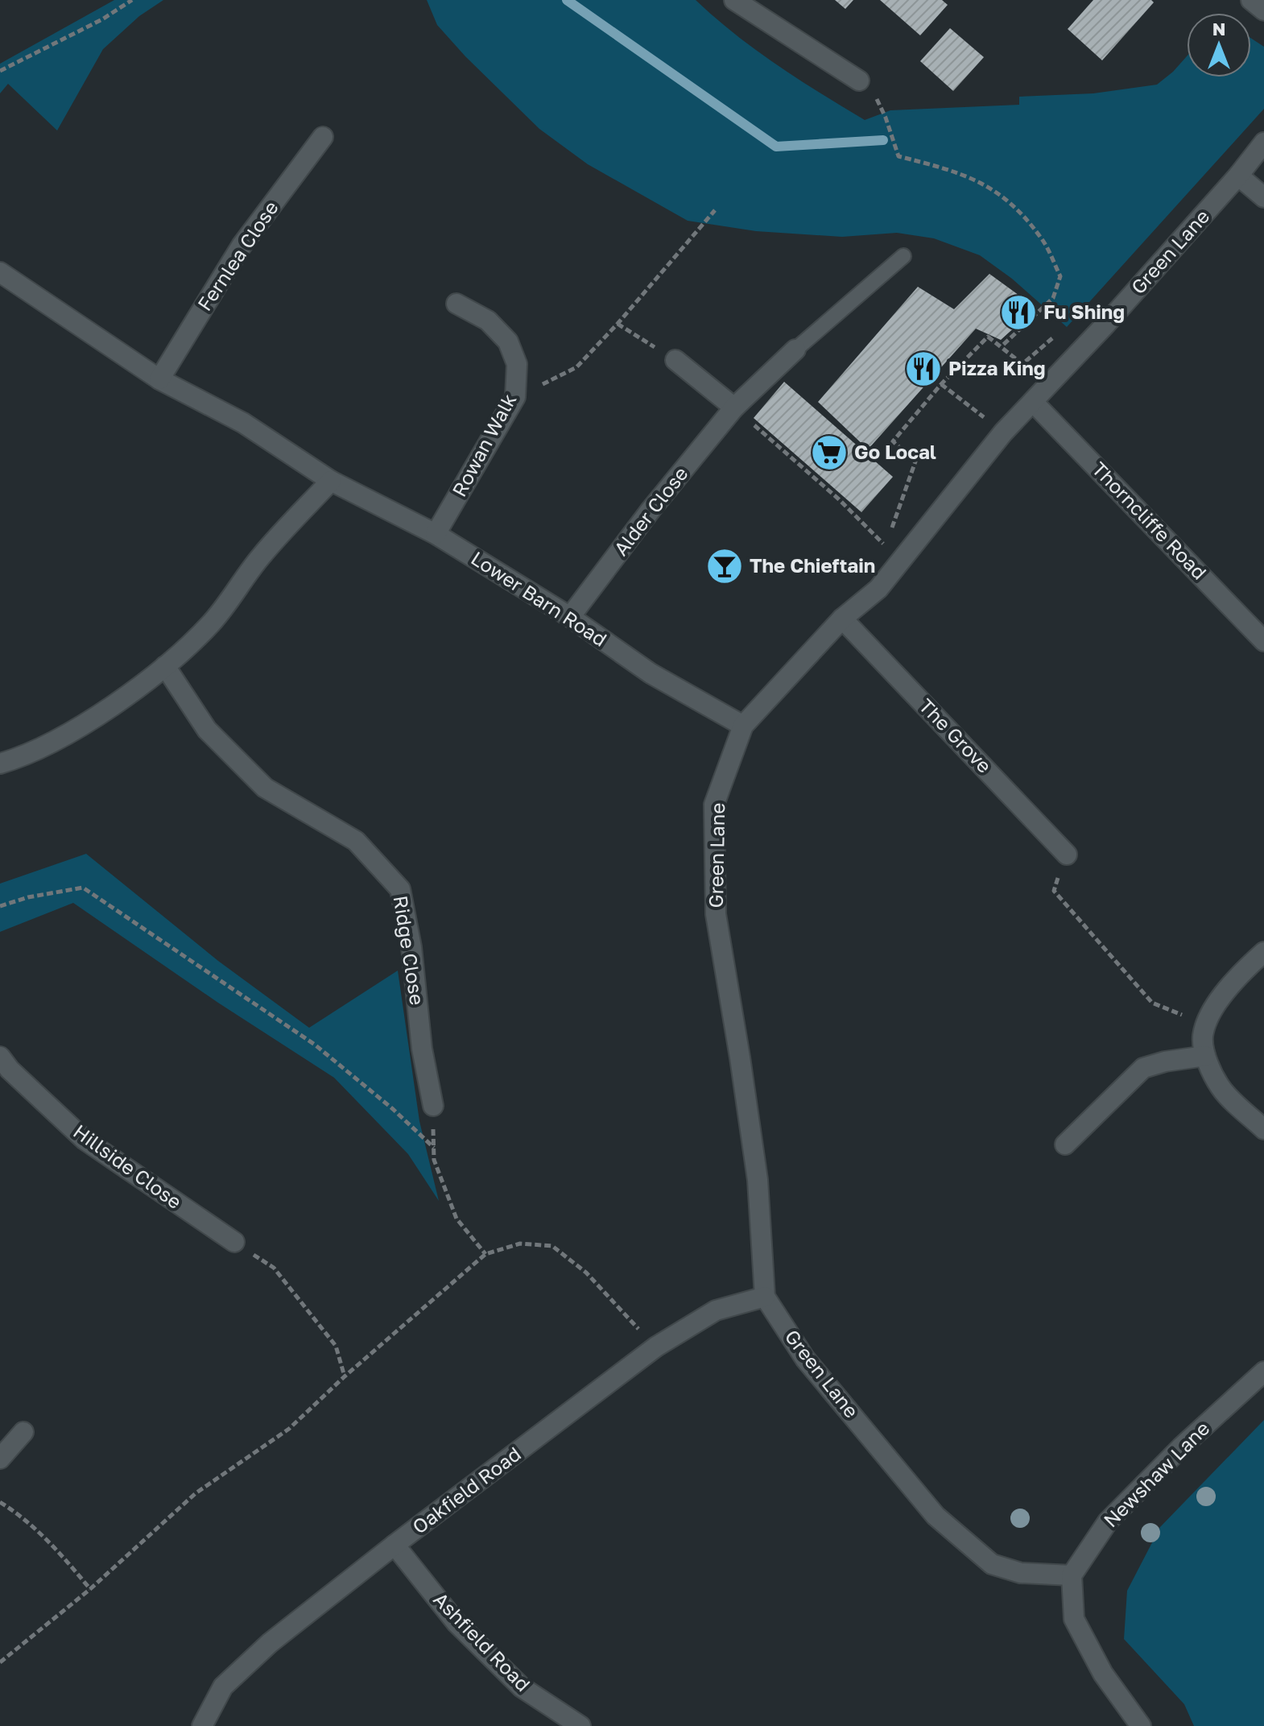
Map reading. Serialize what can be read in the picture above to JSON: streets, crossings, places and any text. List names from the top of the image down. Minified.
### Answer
{"streets":{"street":["Green Lane","Fernlea Close","Rowan Walk","Alder Close","Thorncliffe Road","Lower Barn Road","The Grove","Ridge Close","Hillside Close","Newshaw Lane","Oakfield Road","Ashfield Road"]},"crossings":[["Green Lane","Thorncliffe Road"],["Green Lane","Lower Barn Road"],["Green Lane","The Grove"],["Green Lane","Newshaw Lane"],["Green Lane","Oakfield Road"],["Fernlea Close","Lower Barn Road"],["Rowan Walk","Lower Barn Road"],["Alder Close","Lower Barn Road"],["Oakfield Road","Ashfield Road"]],"places":{"restaurant":["Fu Shing","Pizza King"],"supermarket":["Go Local"],"bar":["The Chieftain"]},"north":"top"}
